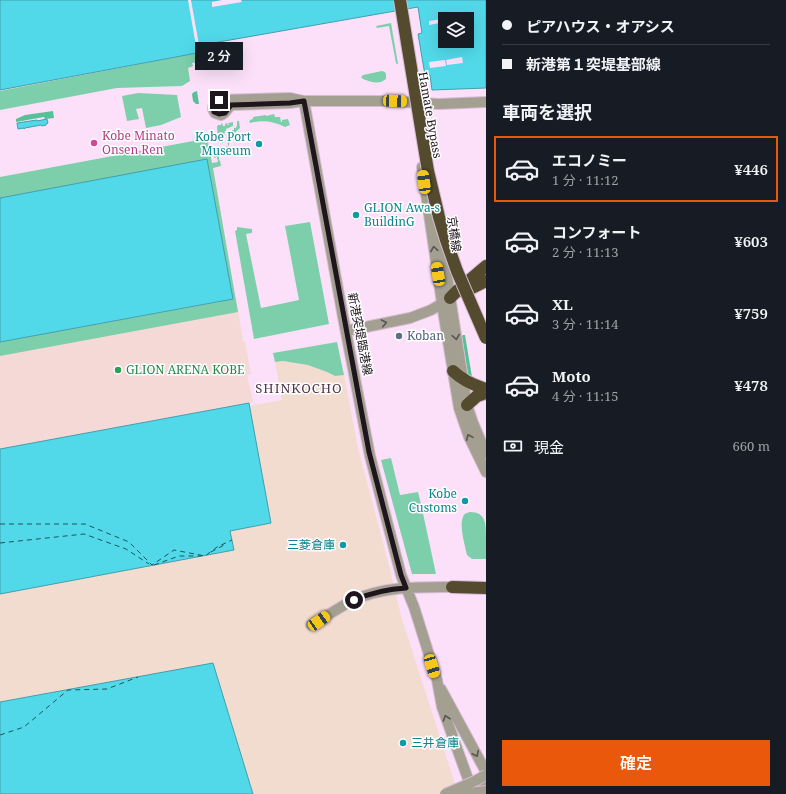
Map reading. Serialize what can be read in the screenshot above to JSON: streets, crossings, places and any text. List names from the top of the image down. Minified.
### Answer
{"streets":{"highway":["Hamate Bypass"],"street":["京橋線","新港突堤臨港線"]},"districts":["SHINKOCHO"],"places":["Kobe Minato Onsen Ren","Kobe Port Museum","GLION Awa‐s BuildinG","Koban","GLION ARENA KOBE","Kobe Customs","三菱倉庫","三井倉庫"],"page":{"banner":["ピアハウス・オアシス","新港第１突堤基部線"],"bubble":"2 分","heading":"車両を選択","list":[{"name":"エコノミー","note":"1 分 · 11:12","value":"¥446"},{"name":"コンフォート","note":"2 分 · 11:13","value":"¥603"},{"name":"XL","note":"3 分 · 11:14","value":"¥759"},{"name":"Moto","note":"4 分 · 11:15","value":"¥478"}],"pay":["現金","660 m"],"buttons":"確定"}}
